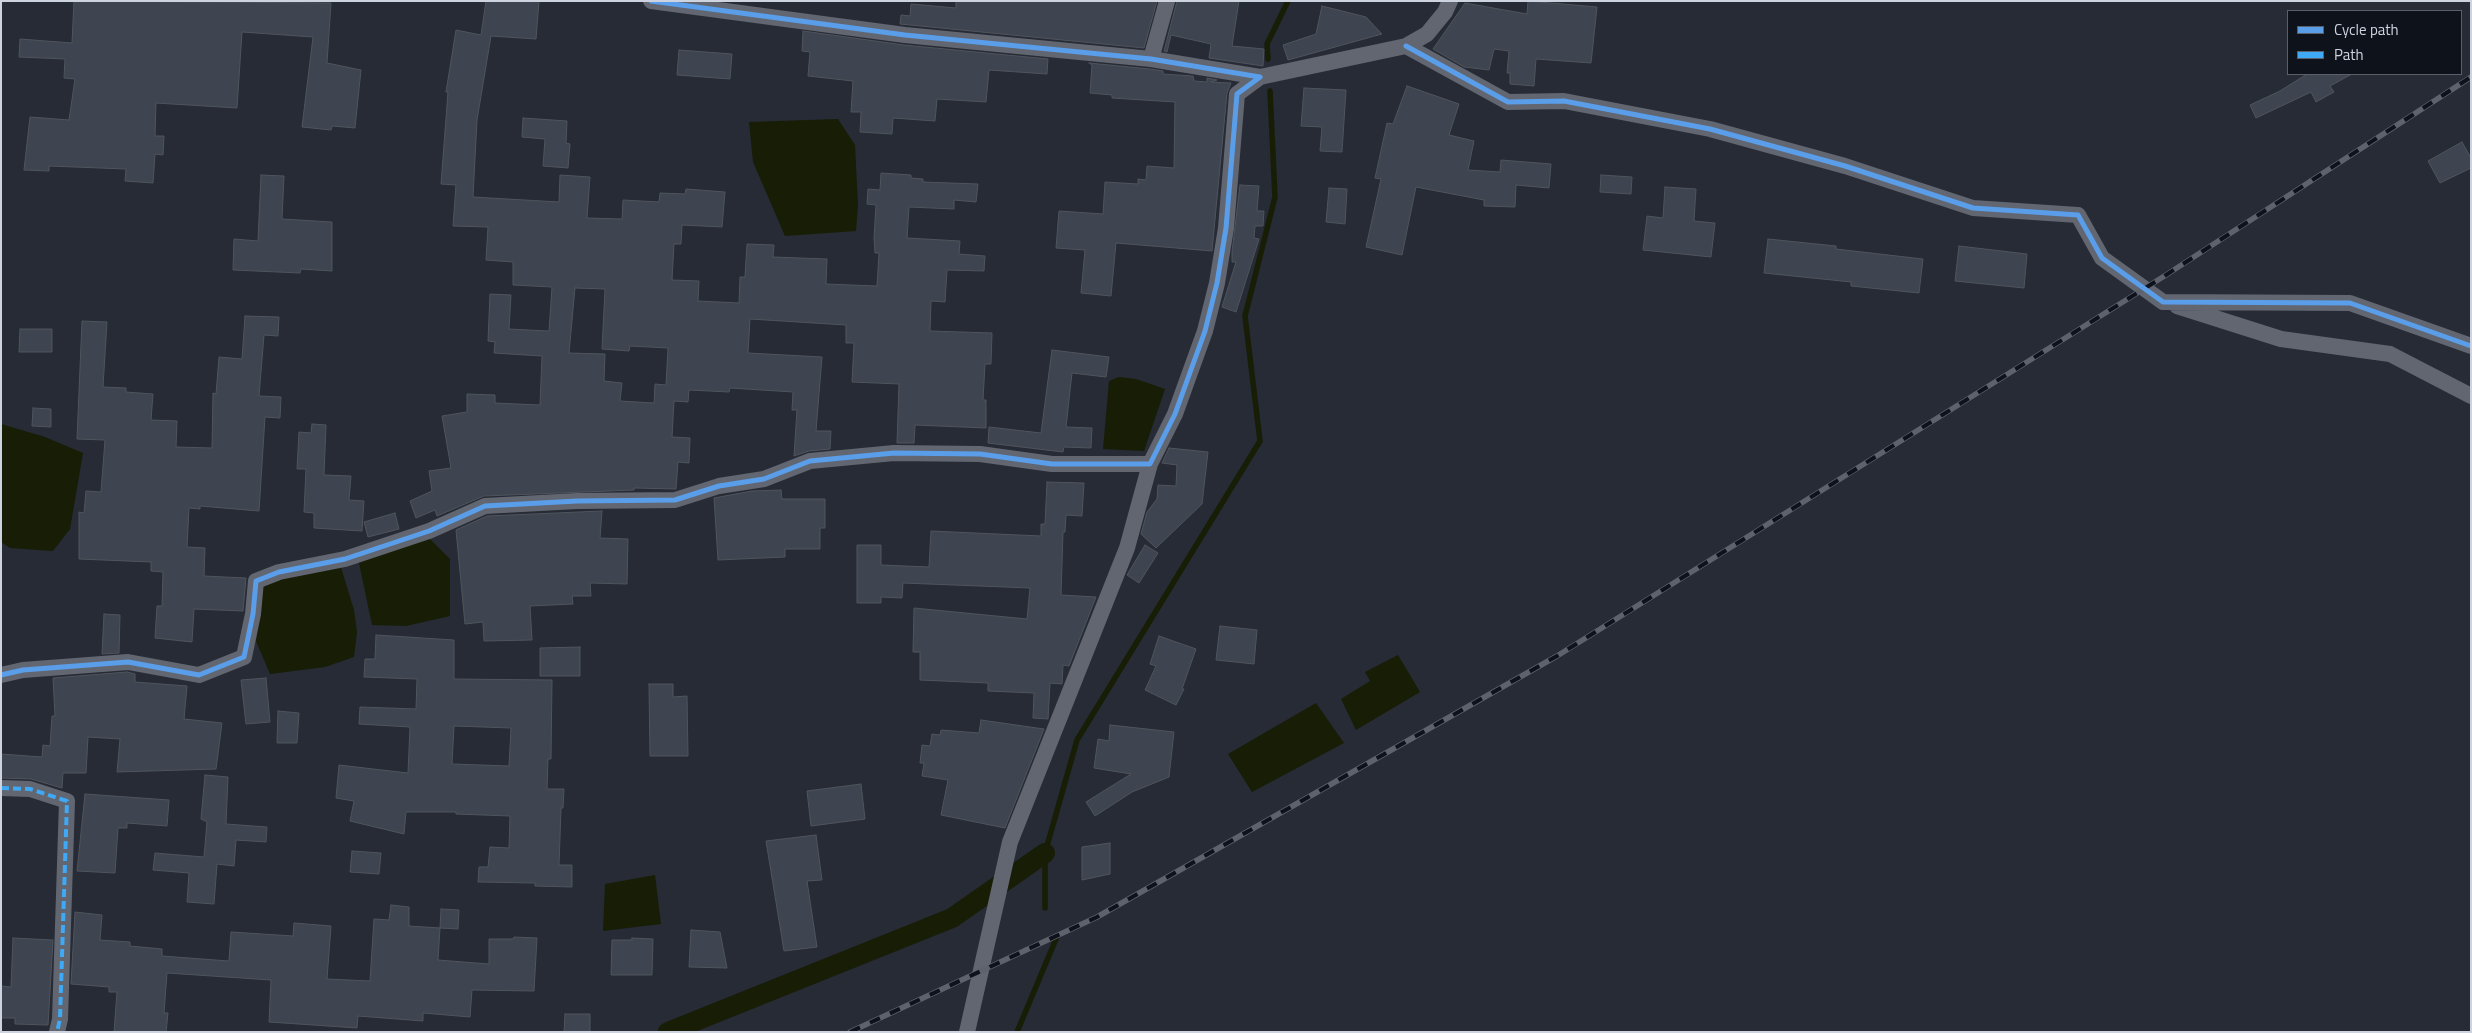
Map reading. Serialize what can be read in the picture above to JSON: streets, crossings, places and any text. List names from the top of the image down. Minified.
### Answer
{"legend":["Cycle path","Path"]}
